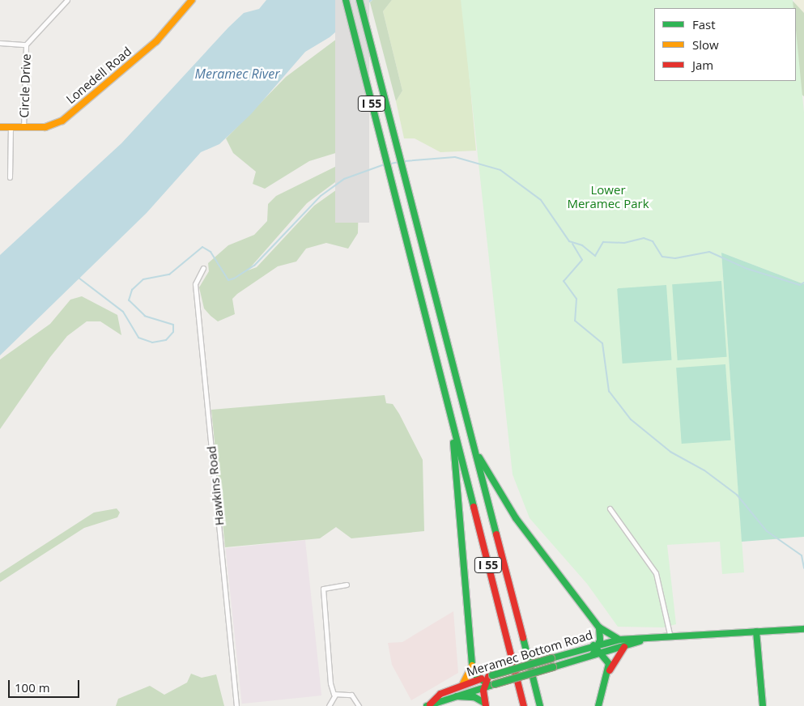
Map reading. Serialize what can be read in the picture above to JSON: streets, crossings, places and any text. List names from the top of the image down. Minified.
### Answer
{"streets":{"main road":["Lonedell Road","I 55","Meramec Bottom Road"],"street":["Circle Drive","Hawkins Road"]},"crossings":[["Lonedell Road","Circle Drive"]],"water":["Meramec River"],"parks":["Lower Meramec Park"],"legend":["Fast","Slow","Jam"],"scale_bar":"100 m"}
